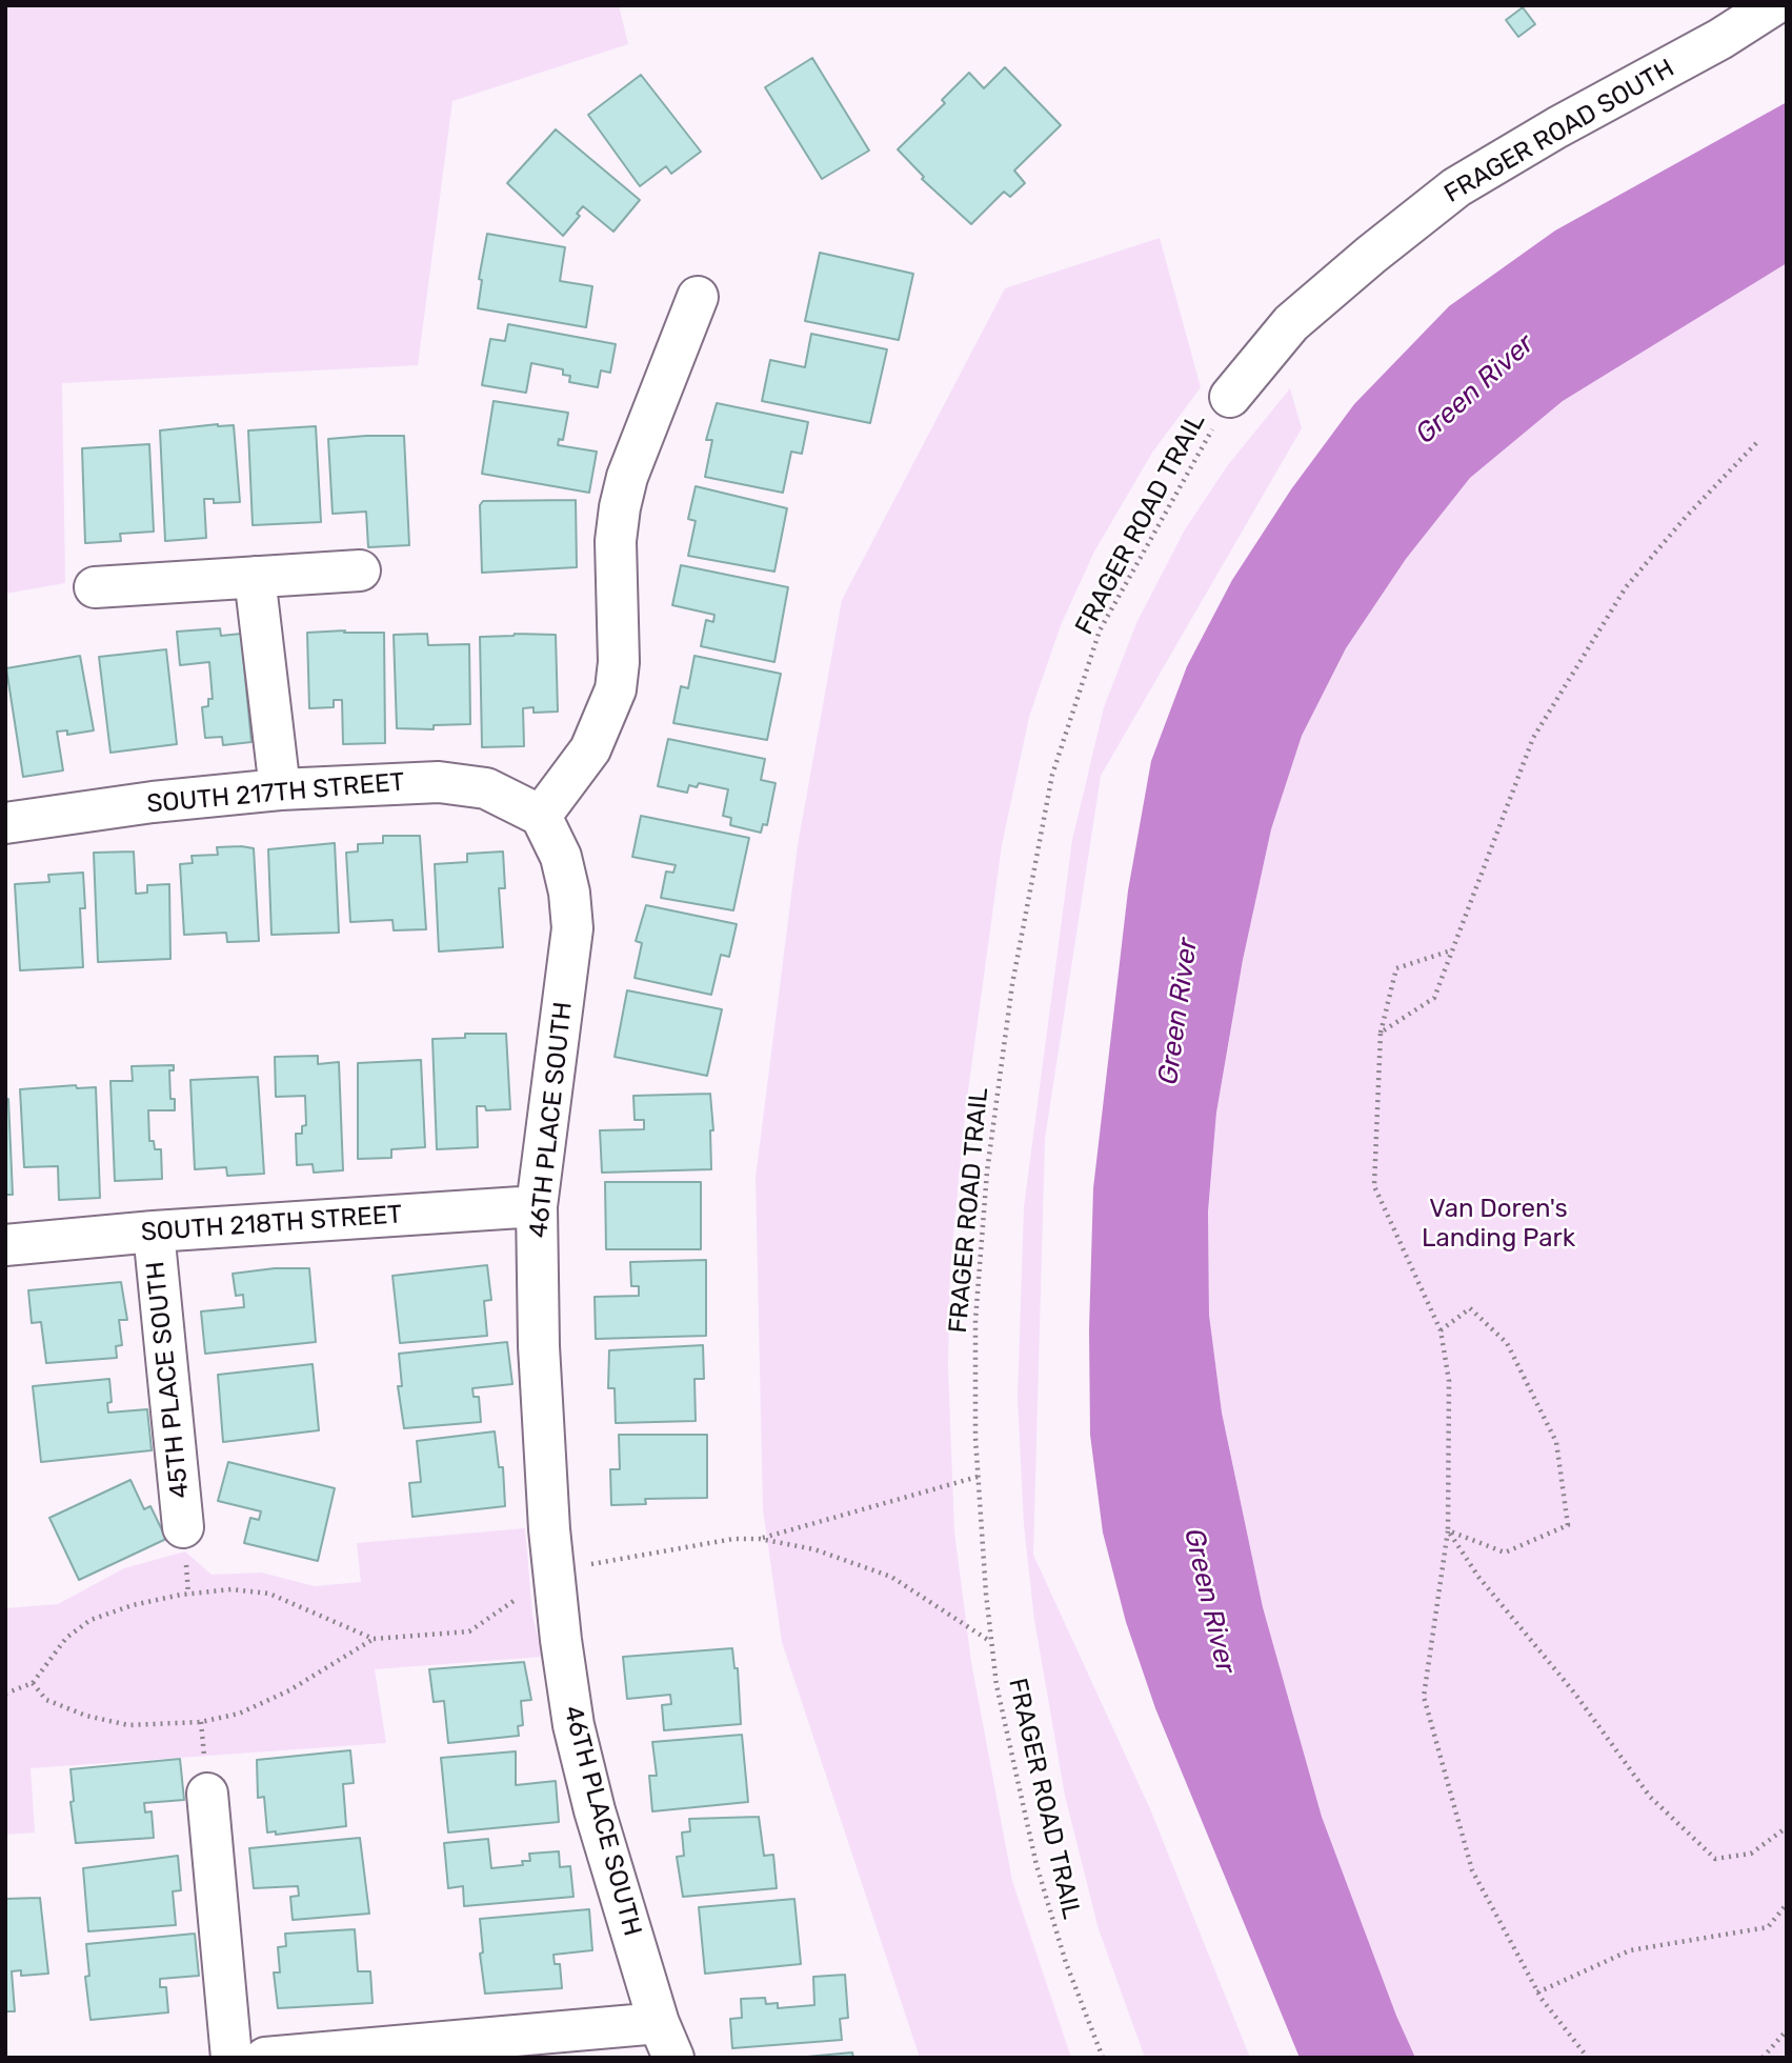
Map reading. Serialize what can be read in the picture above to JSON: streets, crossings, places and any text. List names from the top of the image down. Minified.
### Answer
{"streets":{"street":["FRAGER ROAD SOUTH","SOUTH 217TH STREET","46TH PLACE SOUTH","SOUTH 218TH STREET","45TH PLACE SOUTH"],"path":["FRAGER ROAD TRAIL"]},"crossings":[["FRAGER ROAD SOUTH","FRAGER ROAD TRAIL"],["SOUTH 217TH STREET","46TH PLACE SOUTH"],["46TH PLACE SOUTH","SOUTH 218TH STREET"],["SOUTH 218TH STREET","45TH PLACE SOUTH"]],"water":["Green River"],"parks":["Van Doren's Landing Park"]}
